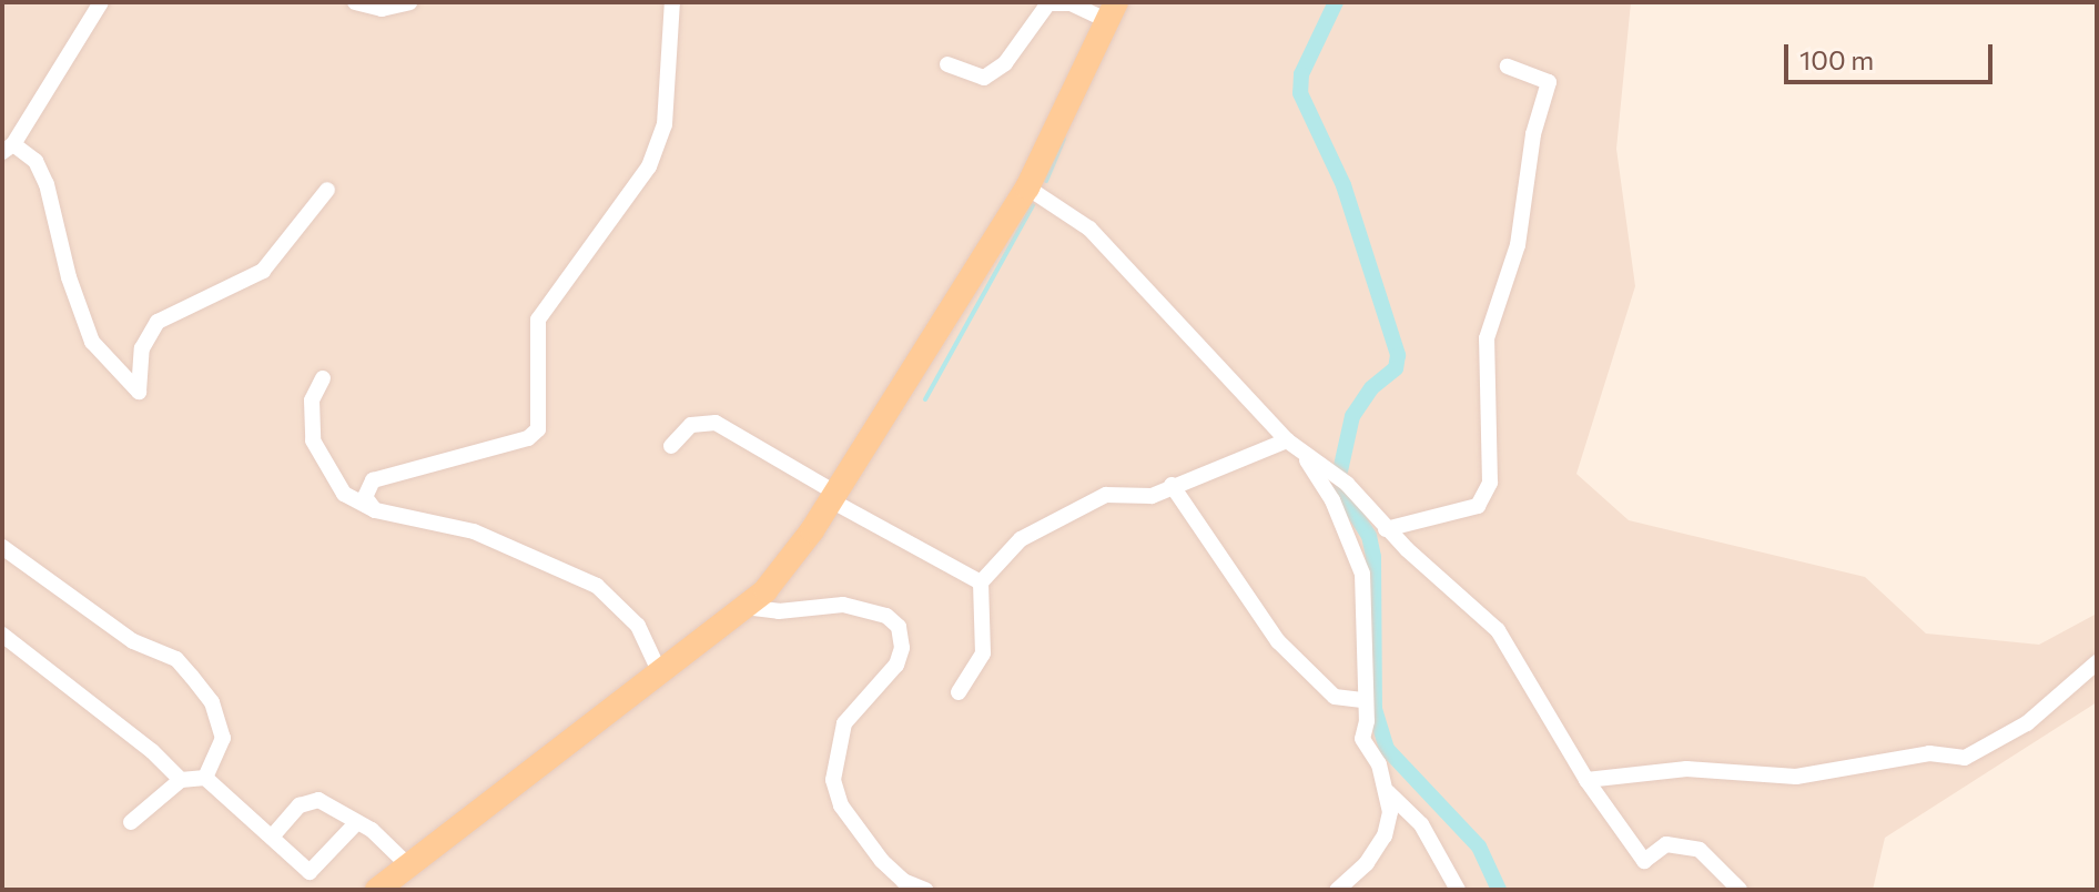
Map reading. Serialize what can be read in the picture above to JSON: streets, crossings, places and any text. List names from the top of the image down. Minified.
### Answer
{"scale_bar":"100 m"}
